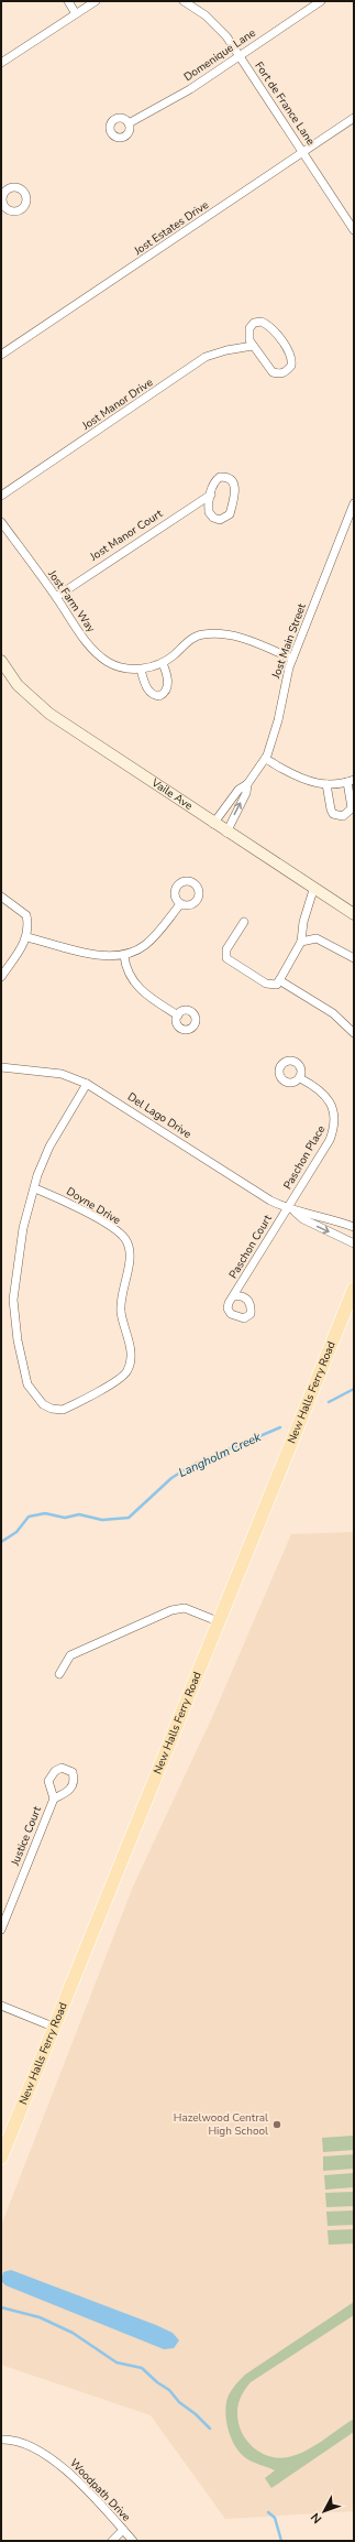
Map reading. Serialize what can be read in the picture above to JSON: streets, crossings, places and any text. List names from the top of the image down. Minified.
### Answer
{"streets":{"main road":["Vaile Ave","New Halls Ferry Road"],"street":["Domenique Lane","Fort de France Lane","Jost Estates Drive","Jost Manor Drive","Jost Manor Court","Jost Farm Way","Jost Main Street","Del Lago Drive","Paschon Place","Doyne Drive","Paschon Court","Justice Court","Woodpath Drive"]},"crossings":[["Domenique Lane","Fort de France Lane"],["Fort de France Lane","Jost Estates Drive"],["Jost Manor Court","Jost Farm Way"],["Jost Farm Way","Jost Main Street"],["Jost Main Street","Vaile Ave"],["Del Lago Drive","Paschon Place"],["Del Lago Drive","Paschon Court"],["Paschon Place","Paschon Court"]],"water":["Langholm Creek"],"places":["Hazelwood Central High School"],"north":"bottom left"}
